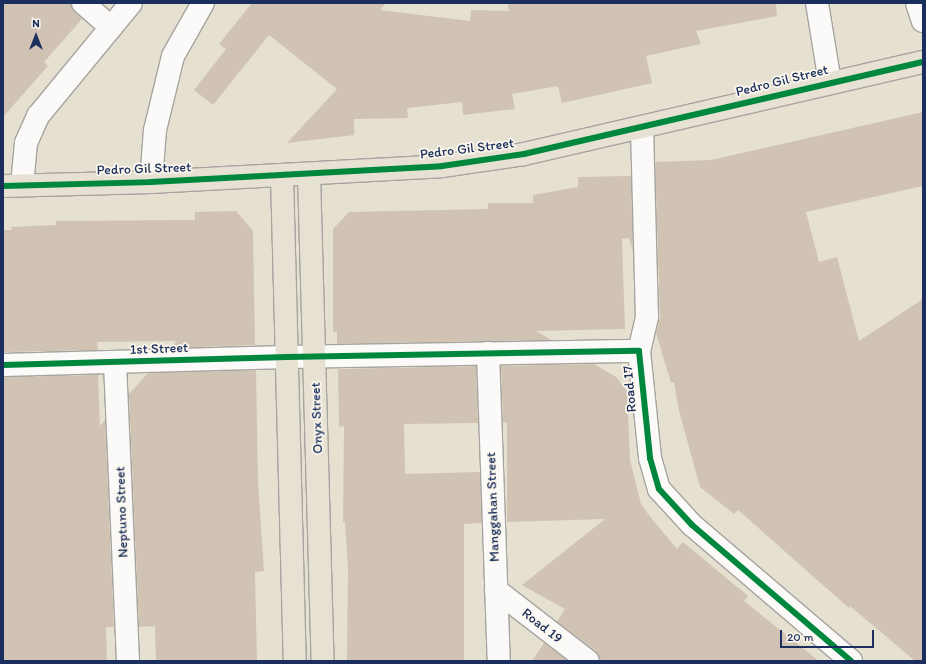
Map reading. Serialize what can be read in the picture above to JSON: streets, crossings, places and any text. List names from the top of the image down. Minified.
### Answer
{"streets":{"main road":["Pedro Gil Street","Onyx Street"],"street":["1st Street","Road 17","Manggahan Street","Neptuno Street","Road 19"]},"crossings":[["Pedro Gil Street","Road 17"],["Pedro Gil Street","Onyx Street"],["1st Street","Road 17"],["1st Street","Onyx Street"],["1st Street","Neptuno Street"],["Road 17","Onyx Street"],["Road 17","Manggahan Street"],["Manggahan Street","Road 19"]],"scale_bar":"20 m","north":"top"}
